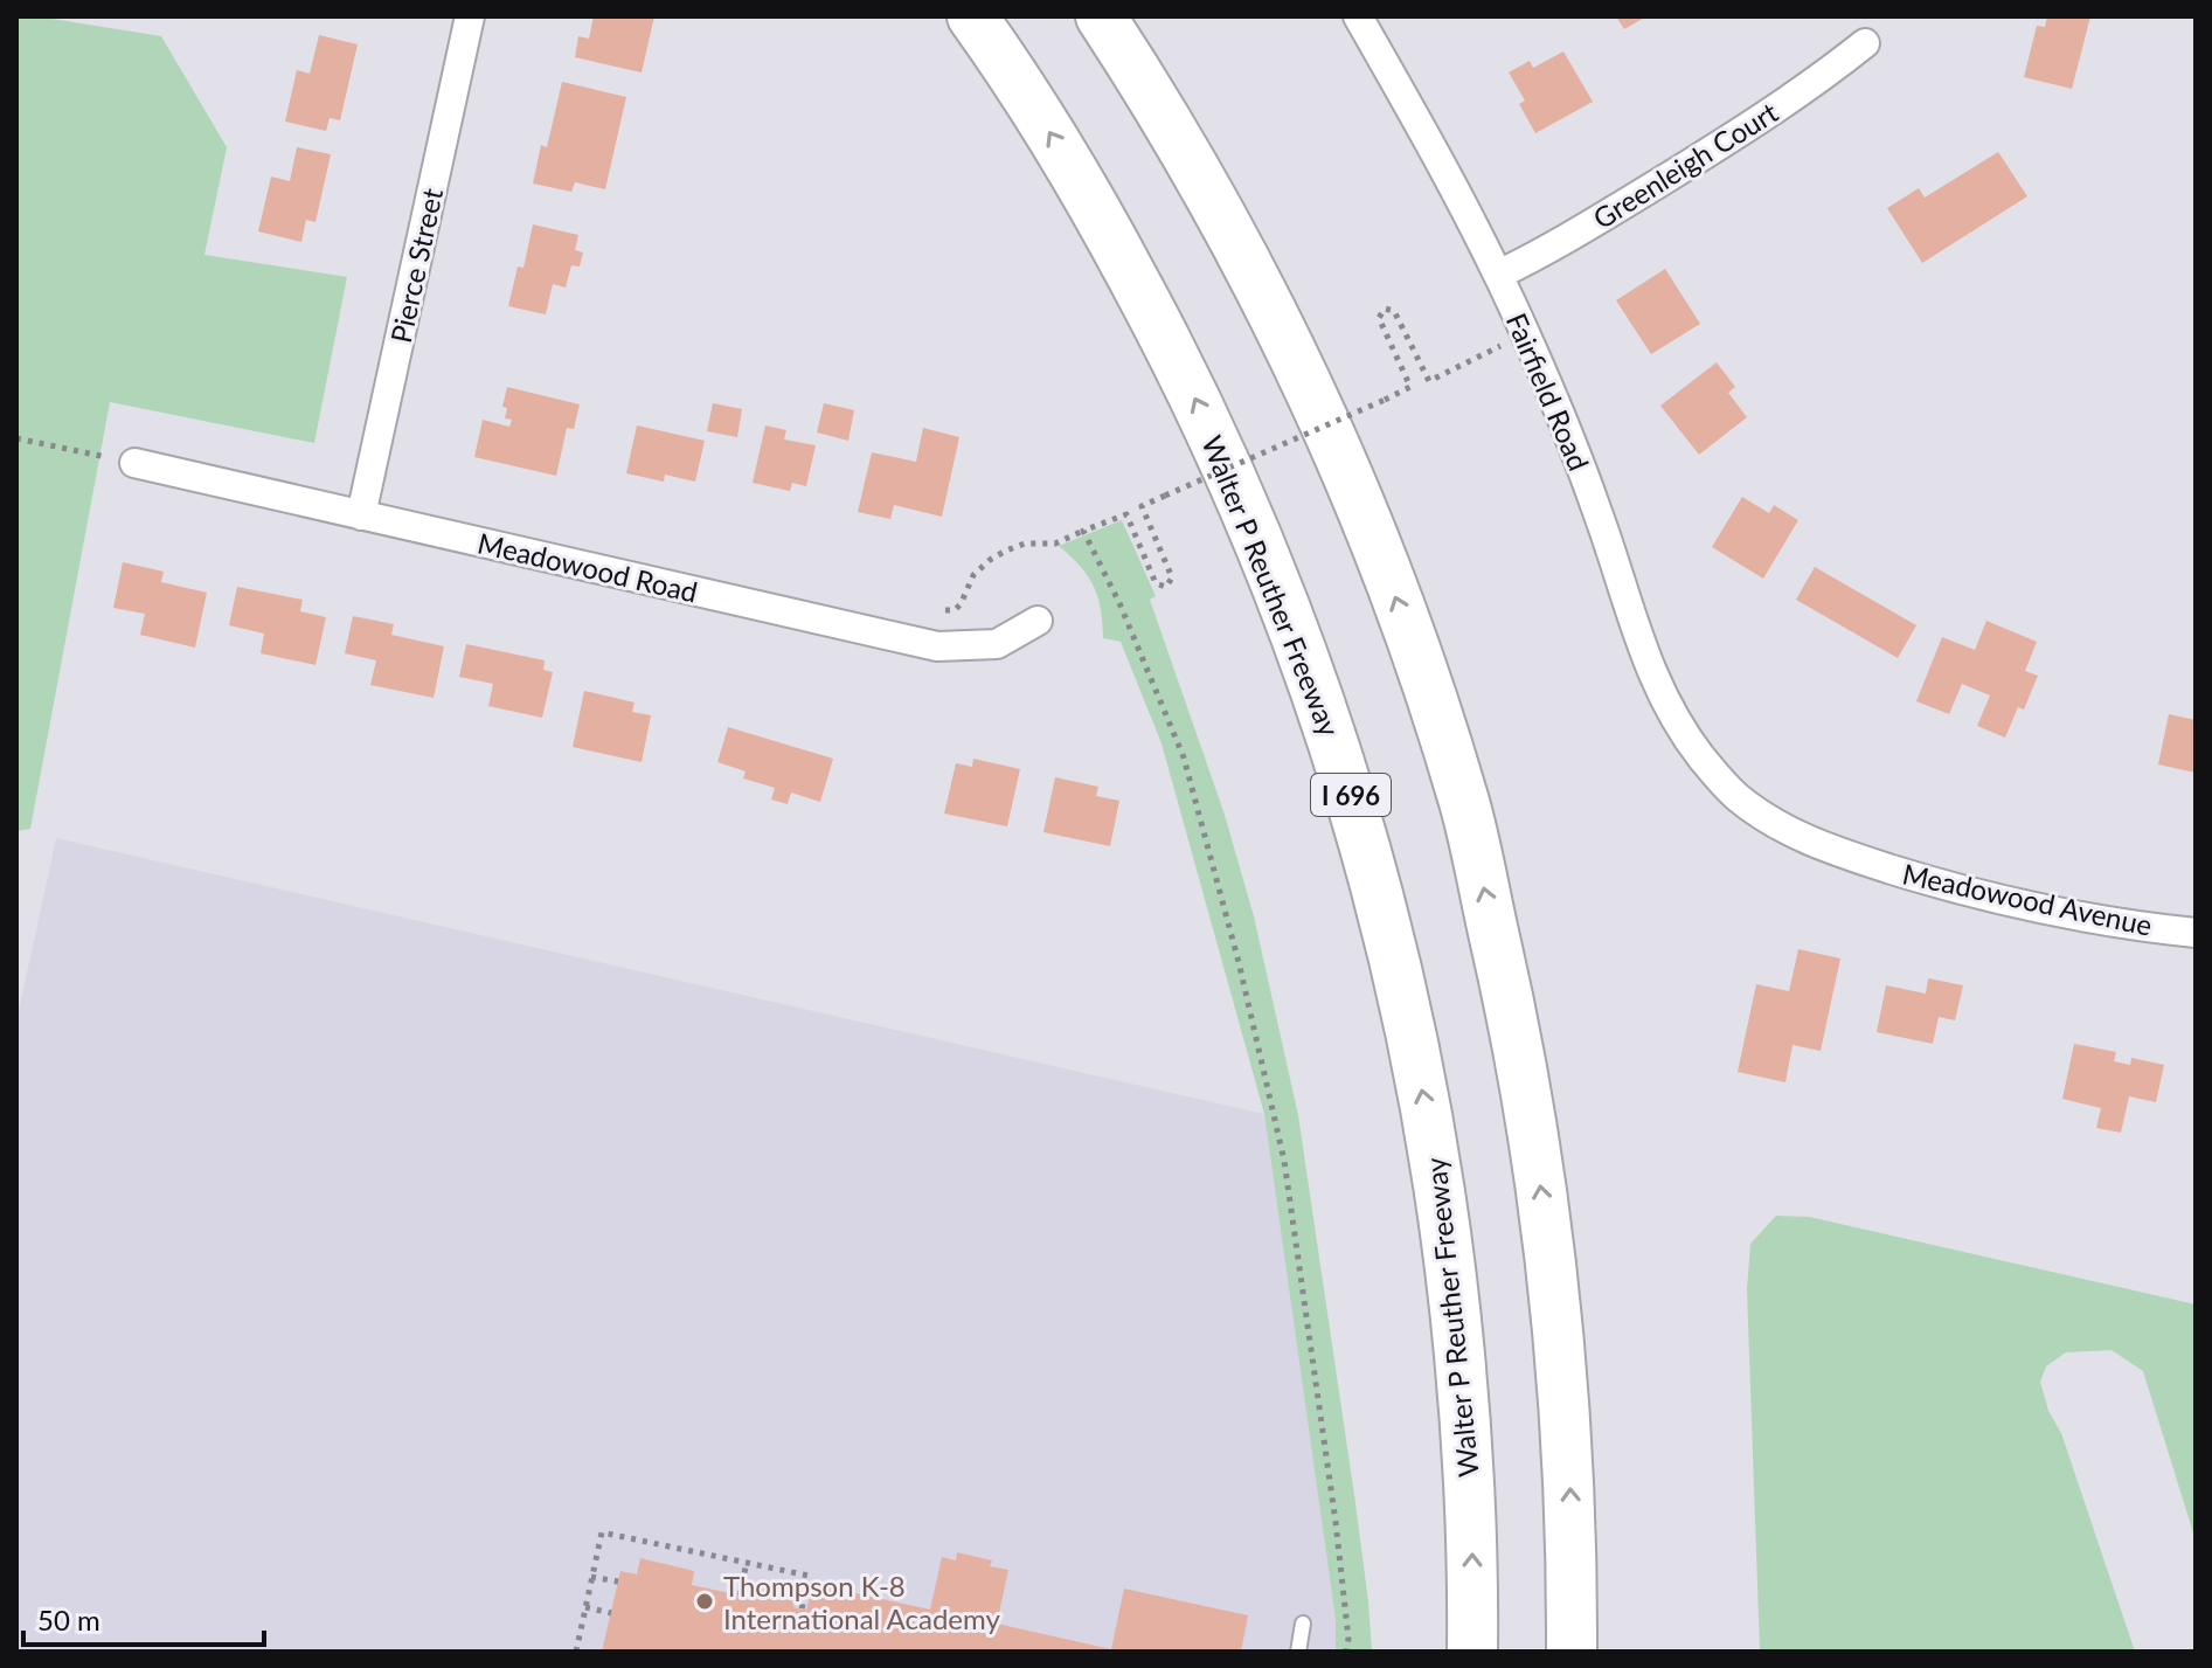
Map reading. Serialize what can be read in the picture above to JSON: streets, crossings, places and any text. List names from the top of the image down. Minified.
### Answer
{"streets":{"highway":["Walter P Reuther Freeway","I 696"],"street":["Greenleigh Court","Pierce Street","Fairfield Road","Meadowood Road","Meadowood Avenue"]},"crossings":[["Greenleigh Court","Fairfield Road"],["Pierce Street","Meadowood Road"],["Fairfield Road","Meadowood Avenue"]],"places":["Thompson K-8 International Academy"],"scale_bar":"50 m"}
